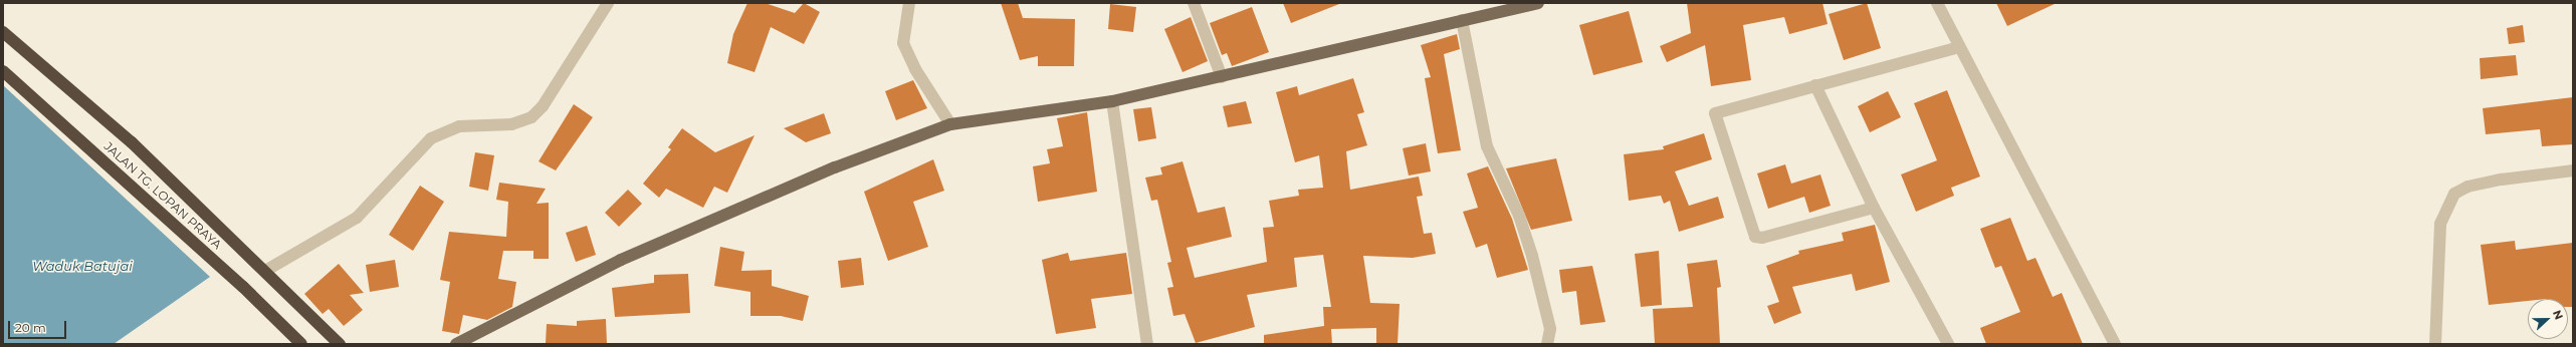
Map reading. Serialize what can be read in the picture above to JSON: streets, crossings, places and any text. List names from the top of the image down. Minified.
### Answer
{"streets":{"highway":["JALAN TG. LOPAN PRAYA"]},"water":["Waduk Batujai"],"scale_bar":"20 m","north":"right"}
